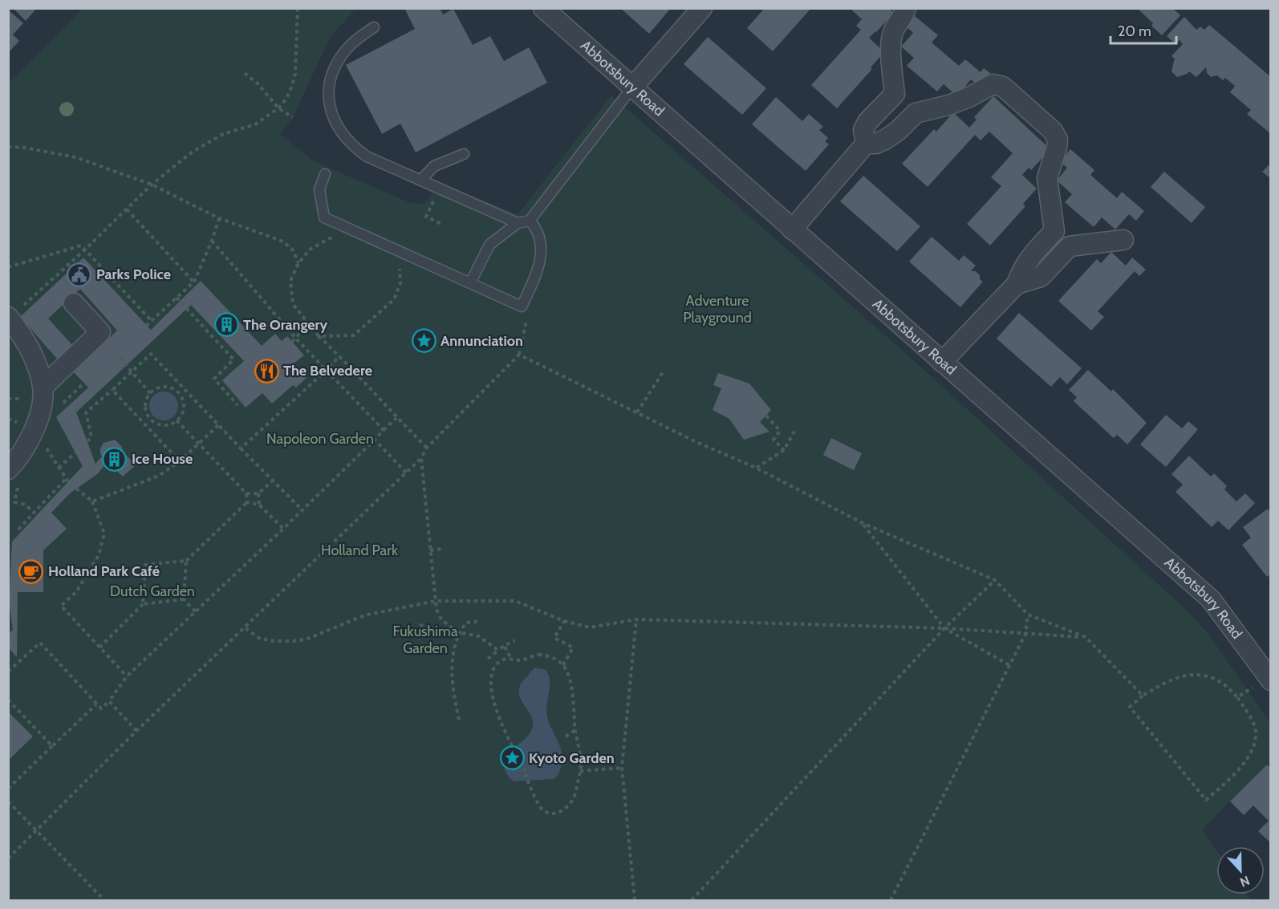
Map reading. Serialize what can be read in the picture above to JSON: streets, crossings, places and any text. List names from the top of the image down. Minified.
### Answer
{"streets":{"street":["Abbotsbury Road"]},"parks":["Adventure Playground","Napoleon Garden","Holland Park","Dutch Garden","Fukushima Garden"],"places":{"public building":["Parks Police"],"building":["The Orangery","Ice House"],"place":["Annunciation","Kyoto Garden"],"restaurant":["The Belvedere"],"cafe":["Holland Park Café"]},"scale_bar":"20 m","north":"bottom"}
